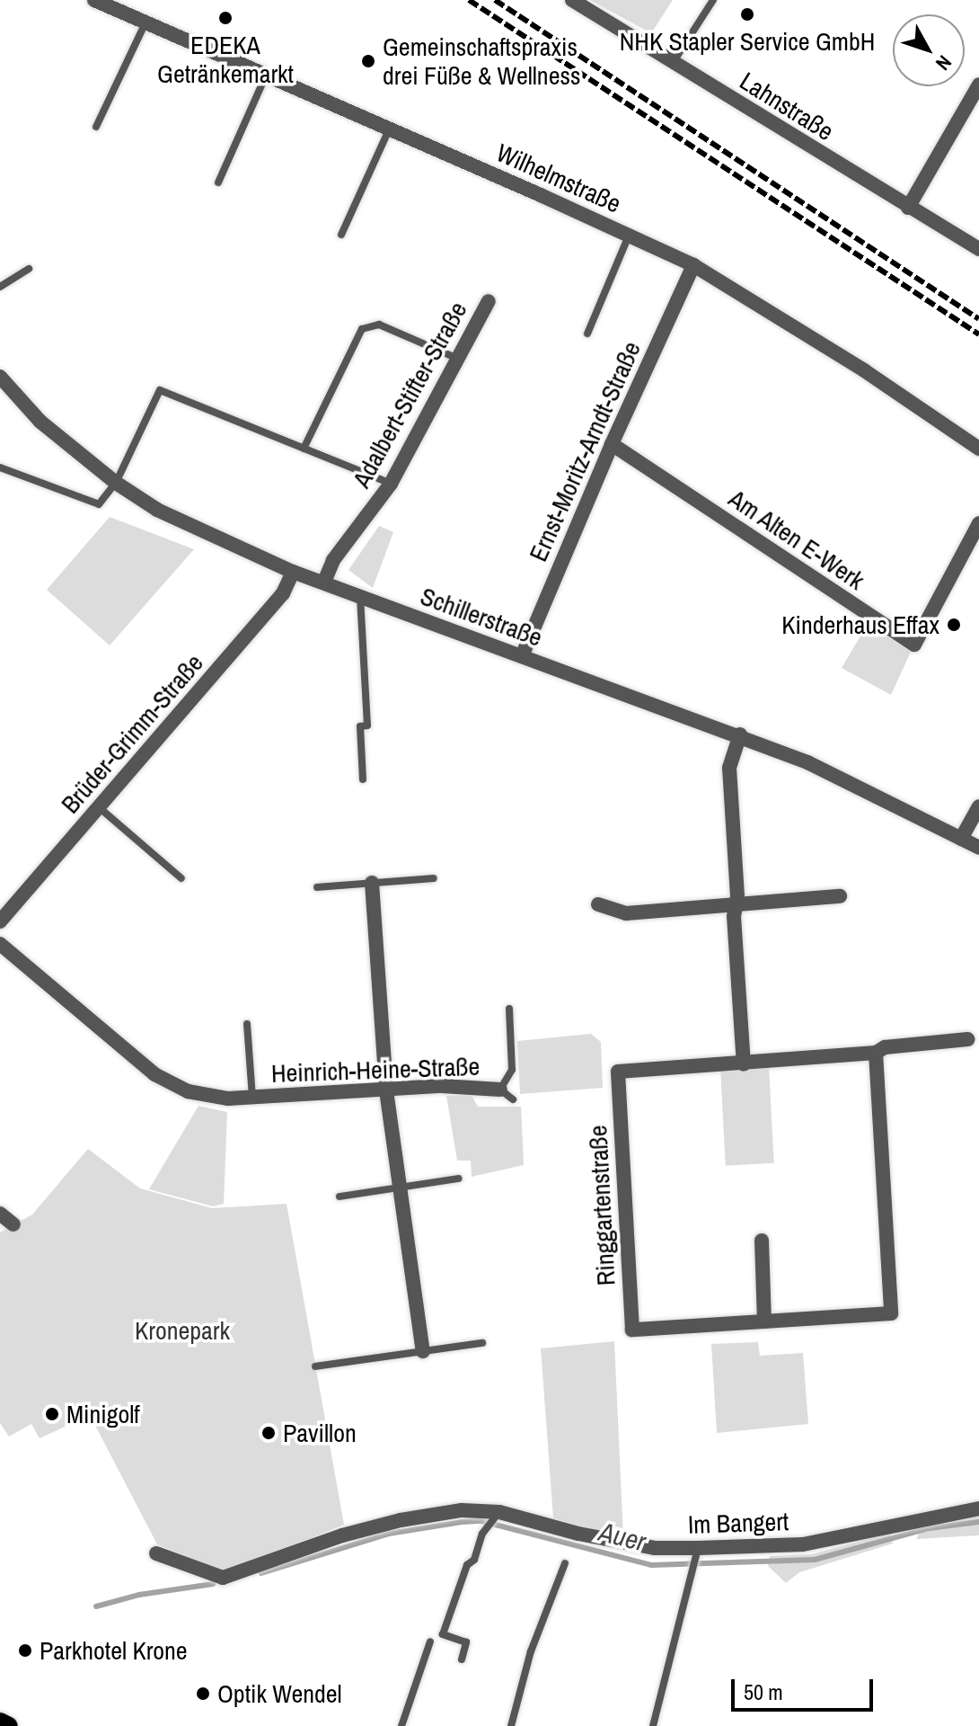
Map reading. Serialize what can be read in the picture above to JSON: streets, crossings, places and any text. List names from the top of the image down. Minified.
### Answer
{"streets":{"street":["Lahnstraße","Wilhelmstraße","Adalbert-Stifter-Straße","Ernst-Moritz-Arndt-Straße","Am Alten E-Werk","Schillerstraße","Brüder-Grimm-Straße","Heinrich-Heine-Straße","Ringgartenstraße","Im Bangert"]},"crossings":[["Wilhelmstraße","Ernst-Moritz-Arndt-Straße"],["Adalbert-Stifter-Straße","Schillerstraße"],["Ernst-Moritz-Arndt-Straße","Am Alten E-Werk"],["Ernst-Moritz-Arndt-Straße","Schillerstraße"],["Schillerstraße","Brüder-Grimm-Straße"]],"water":["Auer"],"parks":["Kronepark"],"places":["NHK Stapler Service GmbH","EDEKA Getränkemarkt","Gemeinschaftspraxis drei Füße & Wellness","Kinderhaus Effax","Minigolf","Pavillon","Parkhotel Krone","Optik Wendel"],"scale_bar":"50 m","north":"bottom right"}
